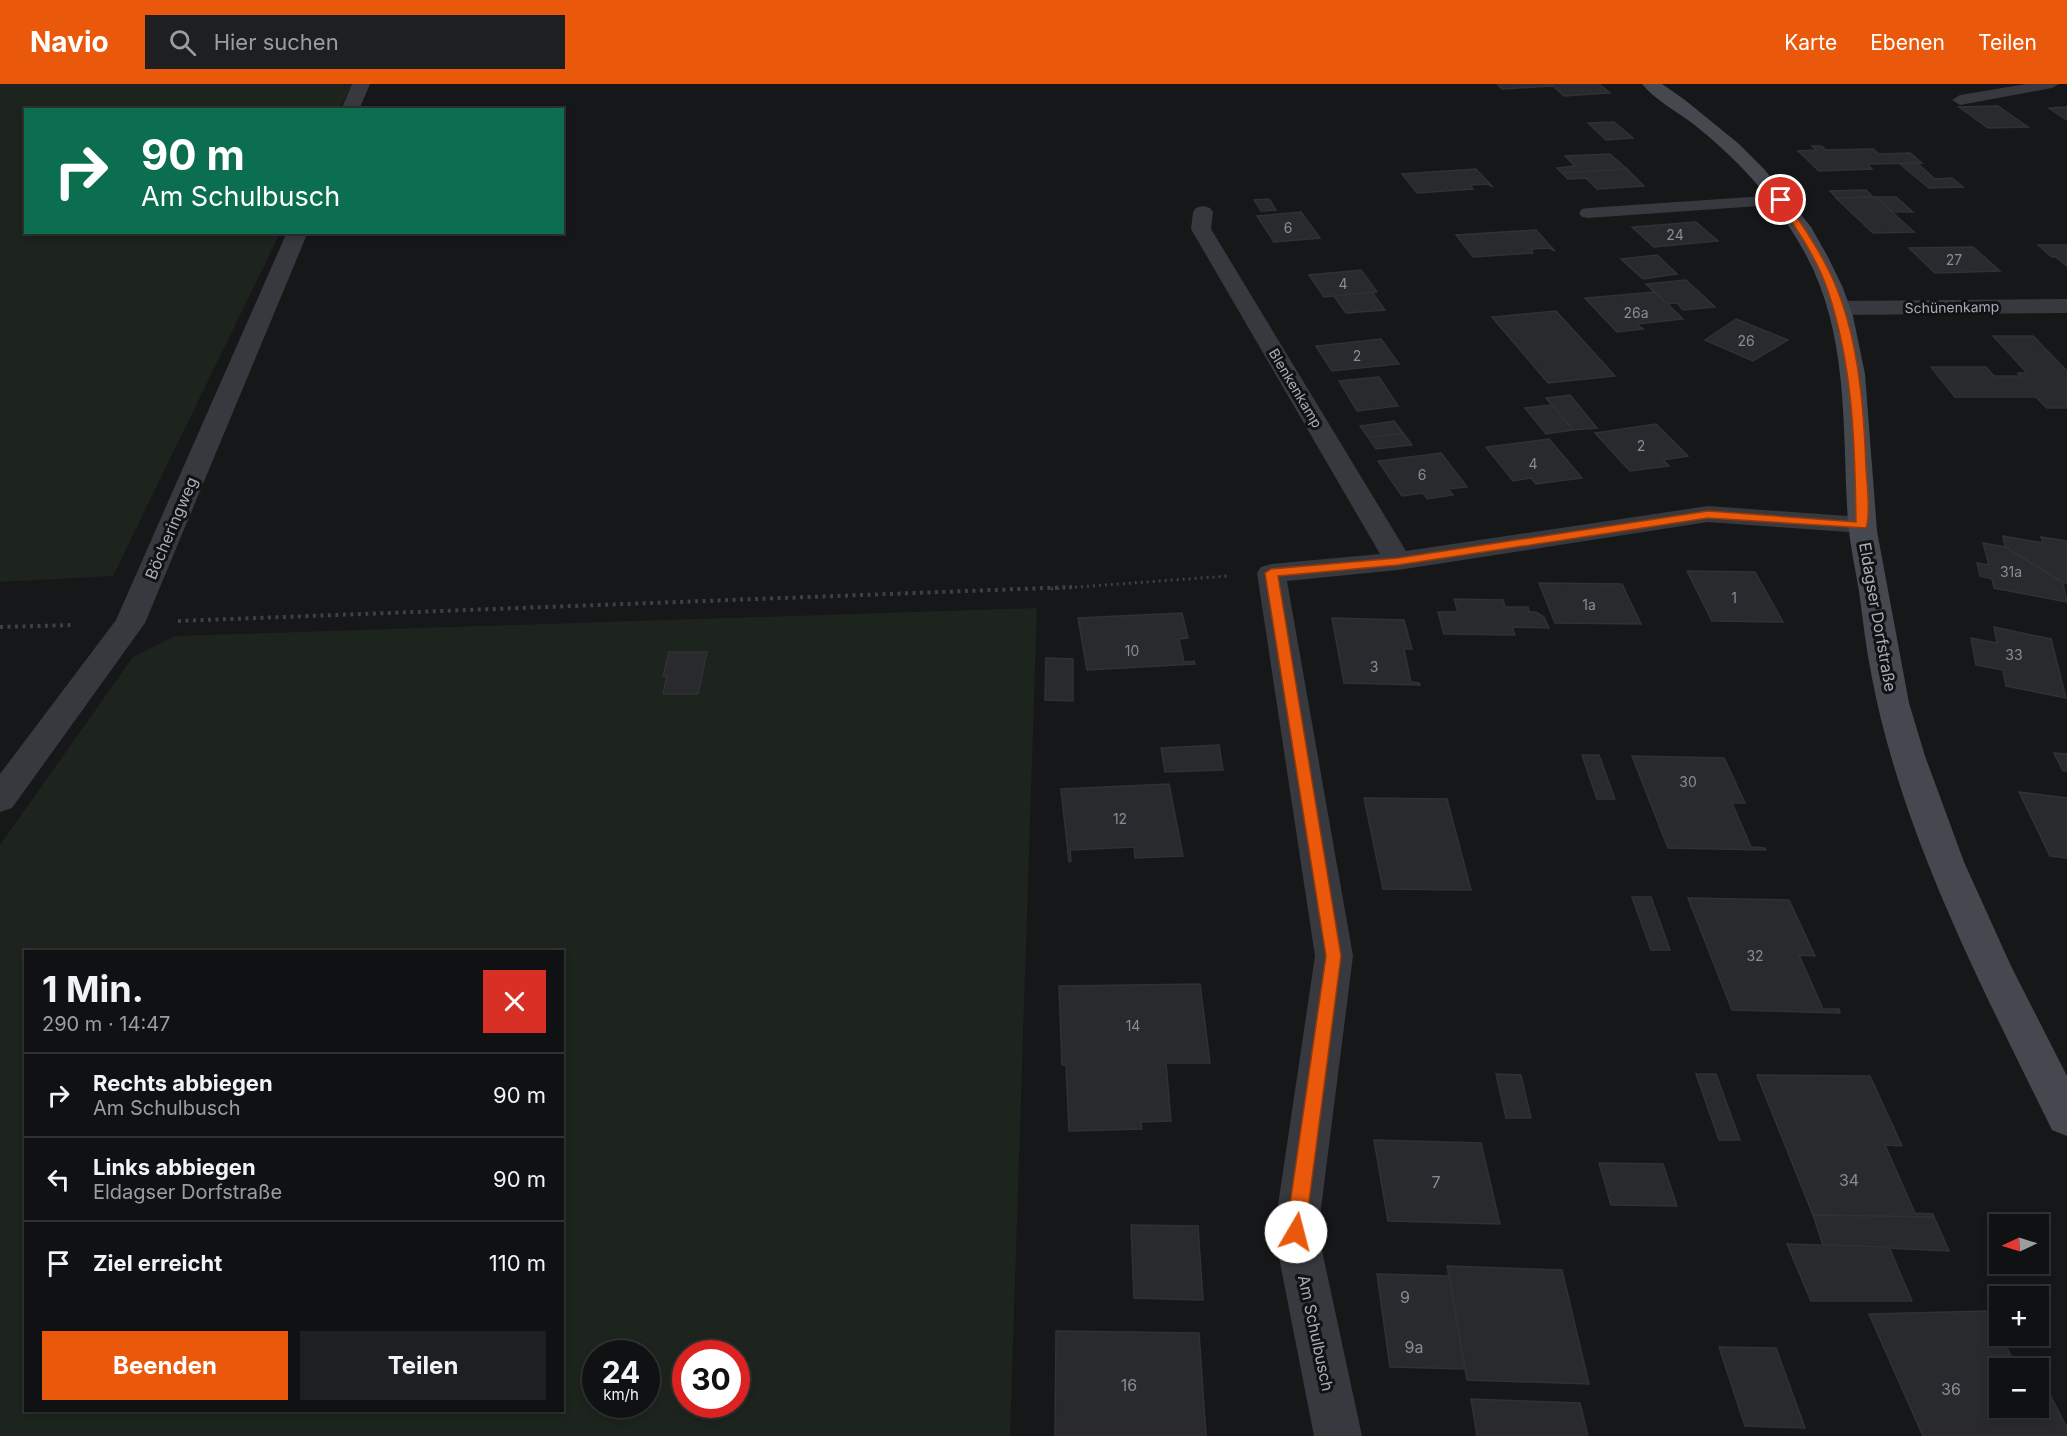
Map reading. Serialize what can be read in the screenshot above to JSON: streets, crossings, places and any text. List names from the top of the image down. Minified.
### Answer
{"streets":{"street":["Schünenkamp","Blenkenkamp","Böcheringweg","Eldagser Dorfstraße","Am Schulbusch"]},"crossings":[["Schünenkamp","Eldagser Dorfstraße"]],"house_numbers":["6","24","27","4","26a","26","2","2","4","6","31a","1","1a","10","33","3","30","12","32","14","34","7","9","9a","16","36"],"north":"left","page":{"header":"Navio","search":"Hier suchen","nav":["Karte","Ebenen","Teilen"],"turn":["90 m","Am Schulbusch"],"heading":["1 Min.","290 m · 14:47"],"list":[{"name":"Rechts abbiegen","note":"Am Schulbusch","value":"90 m"},{"name":"Links abbiegen","note":"Eldagser Dorfstraße","value":"90 m"},{"name":"Ziel erreicht","value":"110 m"}],"map_buttons":["+","−"],"buttons":["Beenden","Teilen"],"speed":"24 km/h","limit":"30"}}
